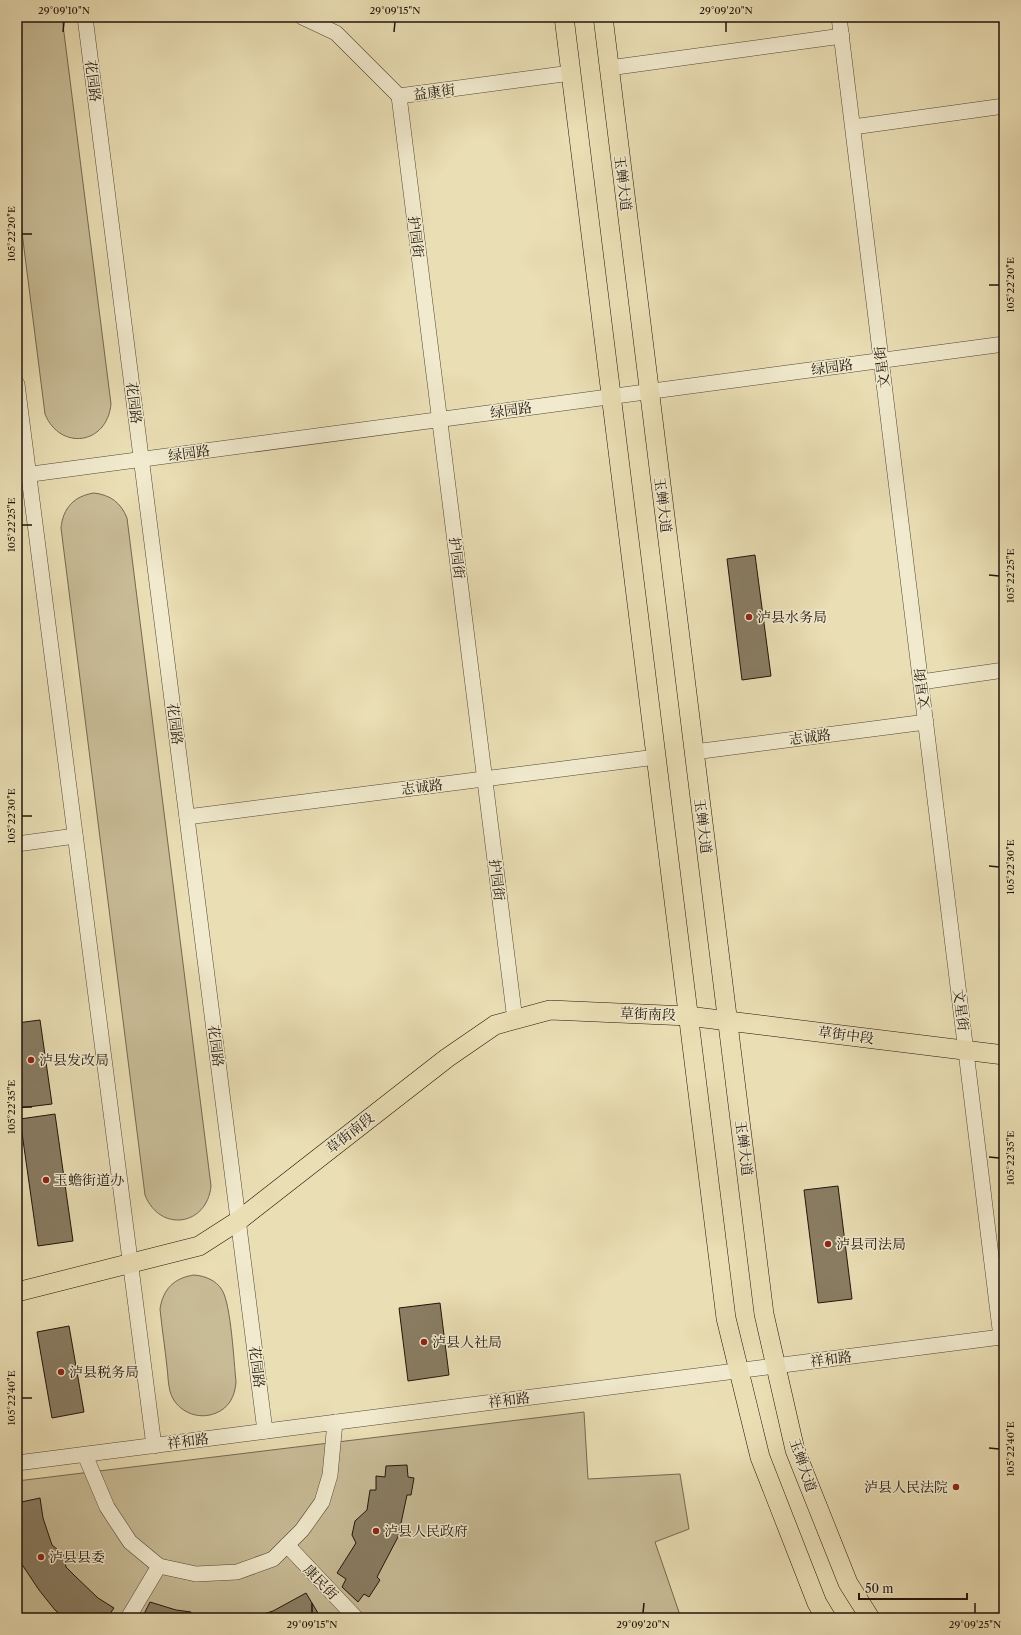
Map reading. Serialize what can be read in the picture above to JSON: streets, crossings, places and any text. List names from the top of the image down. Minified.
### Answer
{"streets":{"main road":["玉蝉大道","草街南段","草街中段"],"street":["花园路","益康街","护园街","绿园路","文星街","志诚路","祥和路","康民街"]},"crossings":[["花园路","绿园路"],["花园路","志诚路"],["花园路","草街南段"],["花园路","祥和路"],["益康街","护园街"],["玉蝉大道","绿园路"],["玉蝉大道","志诚路"],["玉蝉大道","草街中段"],["玉蝉大道","祥和路"],["护园街","绿园路"],["护园街","志诚路"],["护园街","草街南段"],["绿园路","文星街"],["文星街","志诚路"],["文星街","草街中段"],["文星街","祥和路"],["草街南段","草街中段"]],"places":["泸县水务局","泸县发改局","玉蟾街道办","泸县司法局","泸县人社局","泸县税务局","泸县人民法院","泸县人民政府","泸县县委"],"scale_bar":"50 m","coordinates":["29°09'10\"N","29°09'15\"N","29°09'20\"N","105°22'20\"E","105°22'25\"E","105°22'30\"E","105°22'35\"E","105°22'40\"E","29°09'25\"N"]}
